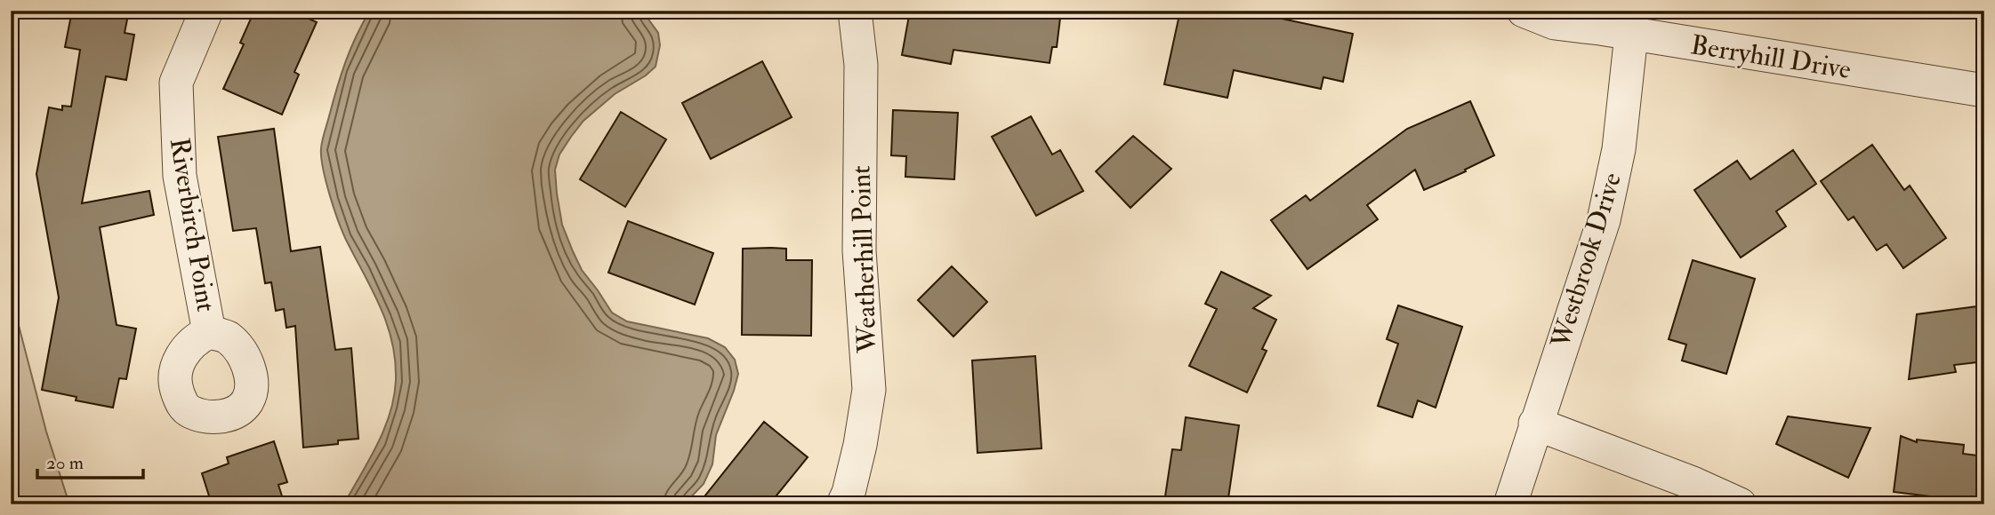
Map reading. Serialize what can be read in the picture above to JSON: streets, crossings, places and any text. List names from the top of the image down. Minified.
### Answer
{"streets":{"street":["Berryhill Drive","Riverbirch Point","Weatherhill Point","Westbrook Drive"]},"crossings":[["Berryhill Drive","Westbrook Drive"]],"scale_bar":"20 m"}
